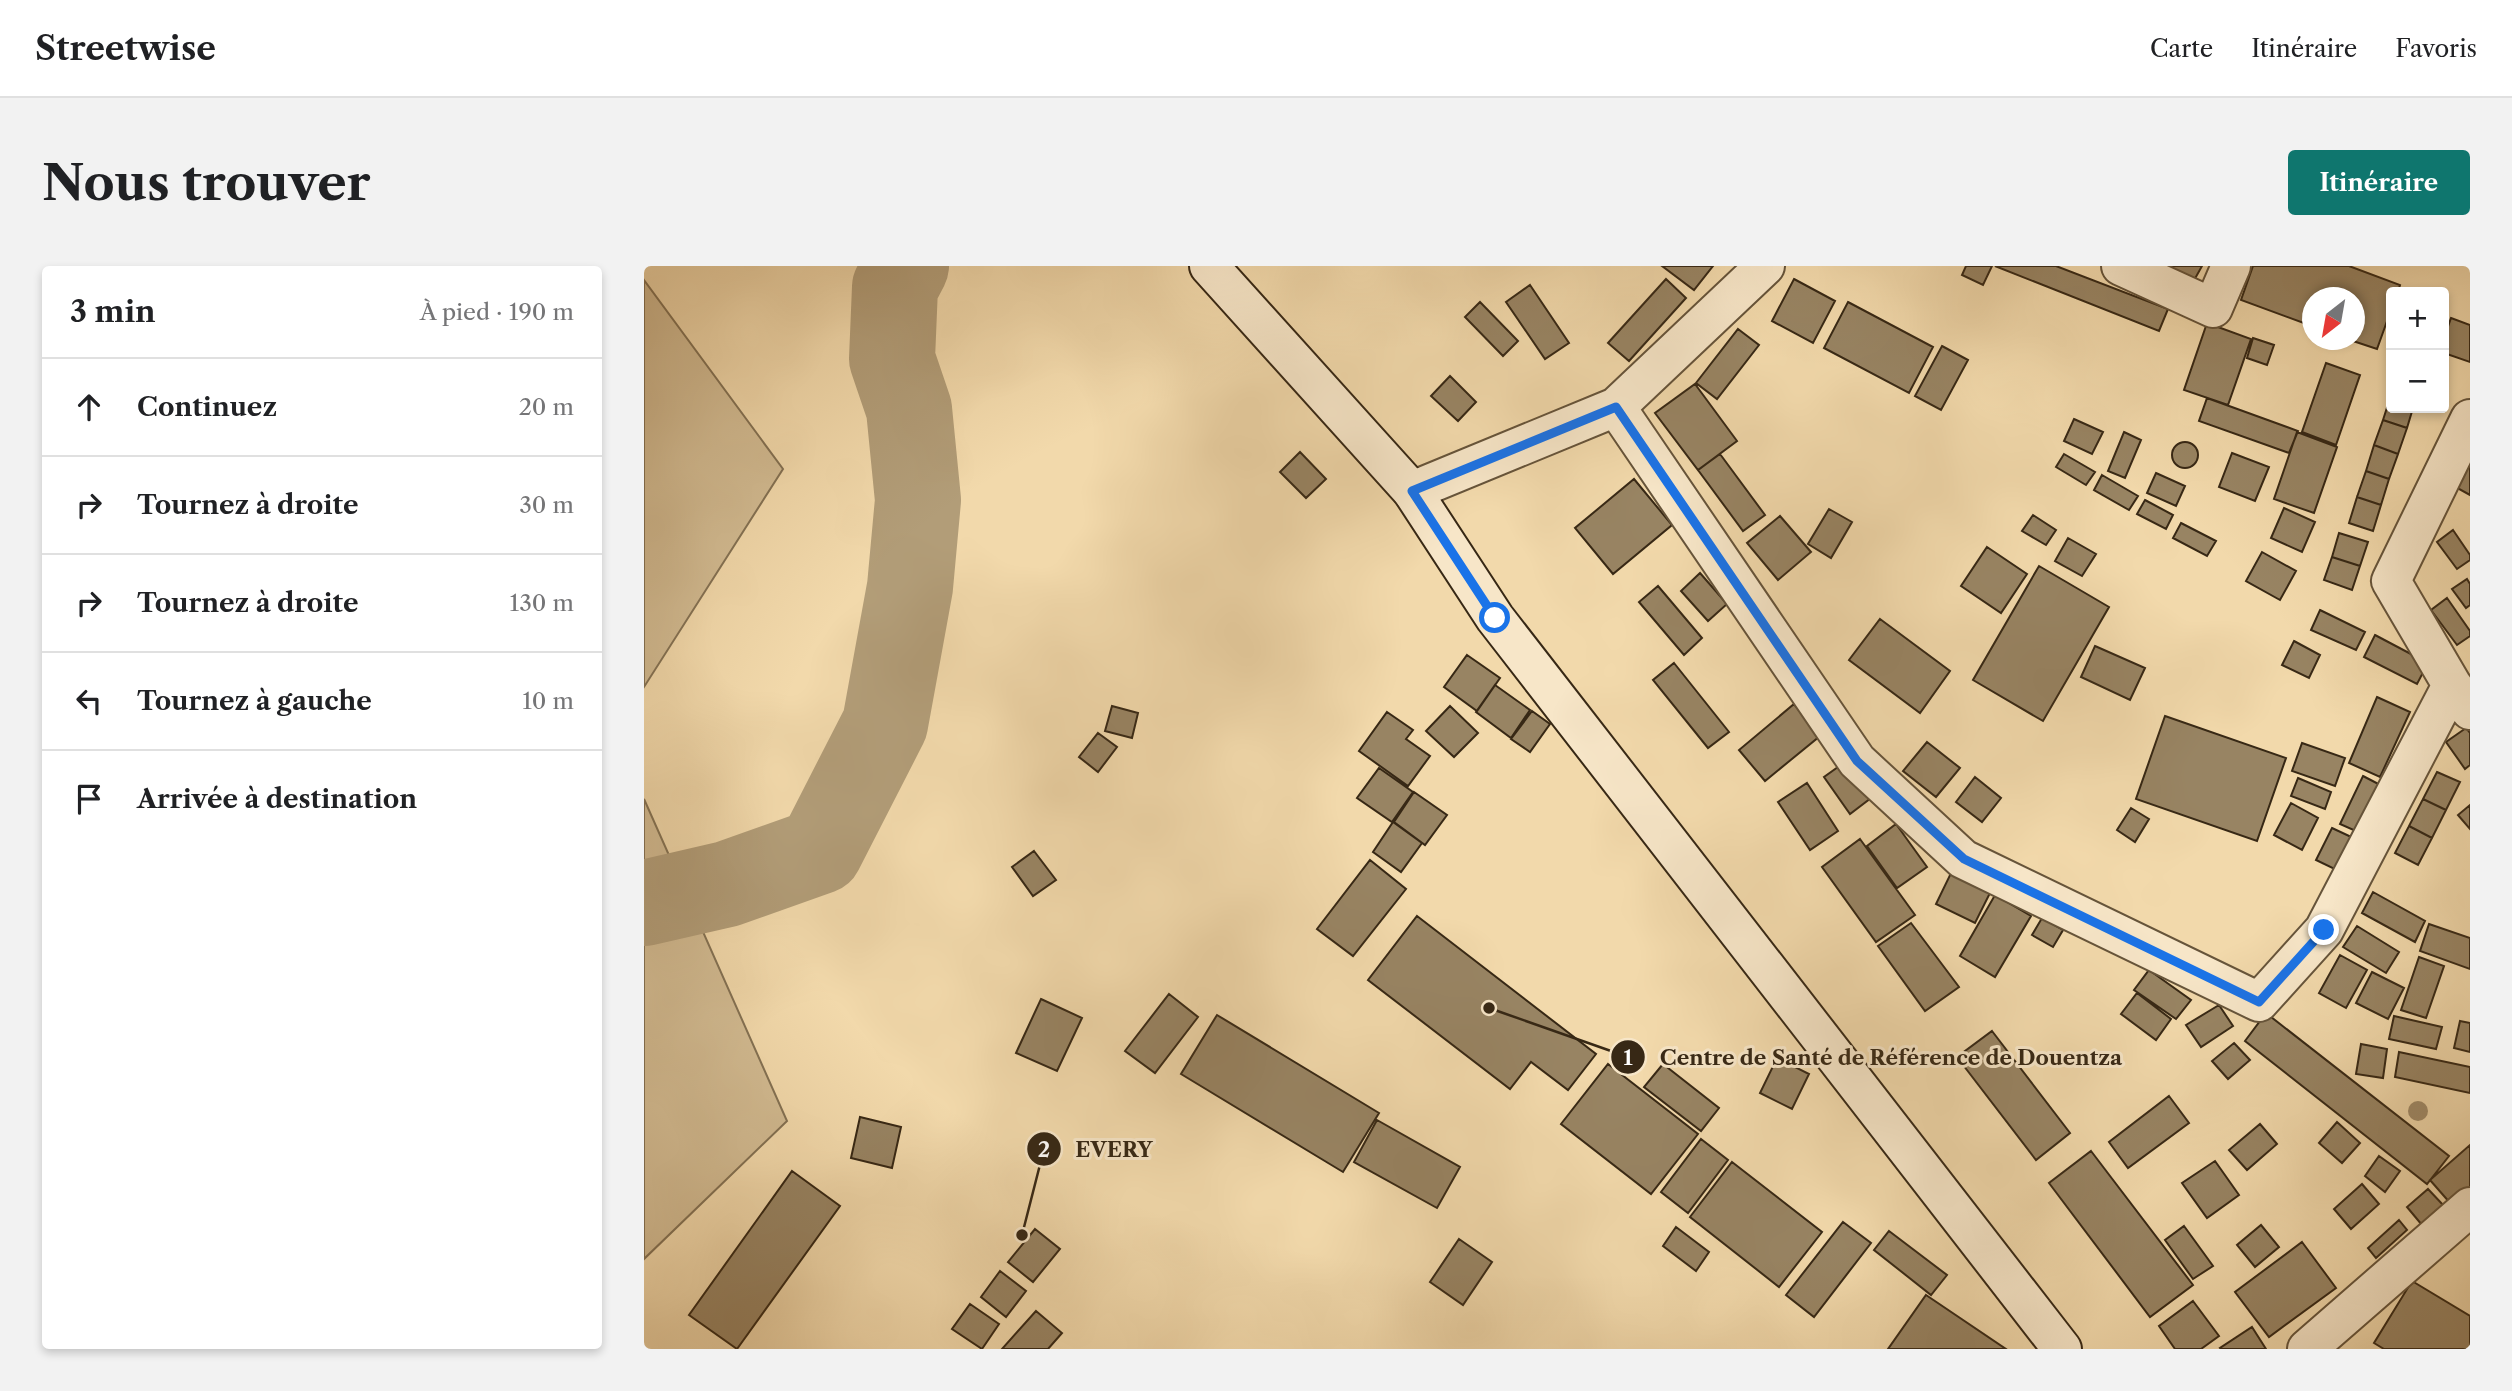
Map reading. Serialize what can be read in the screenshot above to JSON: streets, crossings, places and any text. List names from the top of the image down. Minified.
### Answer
{"places":["Centre de Santé de Référence de Douentza","EVERY"],"north":"bottom left","page":{"header":"Streetwise","nav":["Carte","Itinéraire","Favoris"],"buttons":"Itinéraire","title":"Nous trouver","heading":["3 min","À pied · 190 m"],"map_buttons":["+","−"],"list":[["Continuez","20 m"],["Tournez à droite","30 m"],["Tournez à droite","130 m"],["Tournez à gauche","10 m"],"Arrivée à destination"]}}
